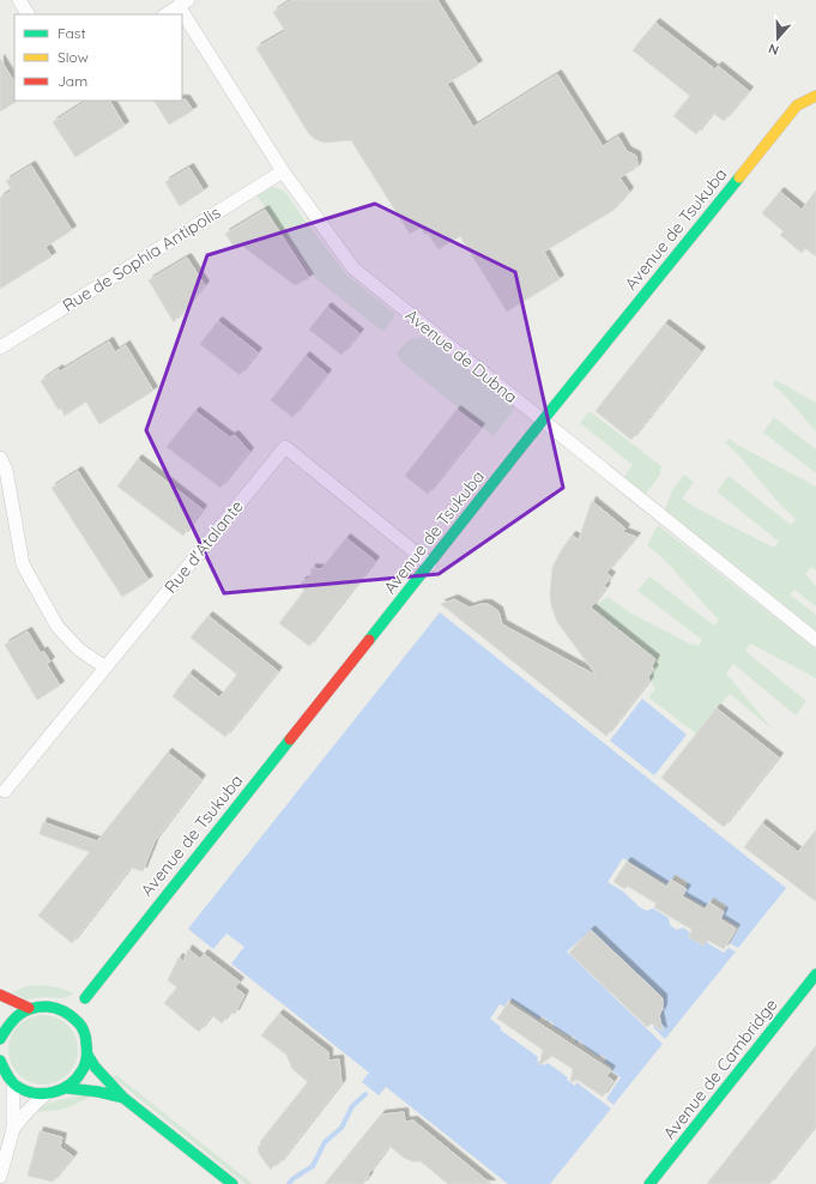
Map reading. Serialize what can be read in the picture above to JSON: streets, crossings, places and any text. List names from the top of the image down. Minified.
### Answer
{"streets":{"street":["Avenue de Tsukuba","Rue de Sophia Antipolis","Avenue de Dubna","Rue d'Atalante","Avenue de Cambridge"]},"crossings":[["Avenue de Tsukuba","Avenue de Dubna"],["Avenue de Tsukuba","Rue d'Atalante"],["Rue de Sophia Antipolis","Avenue de Dubna"]],"legend":["Fast","Slow","Jam"],"north":"bottom"}
